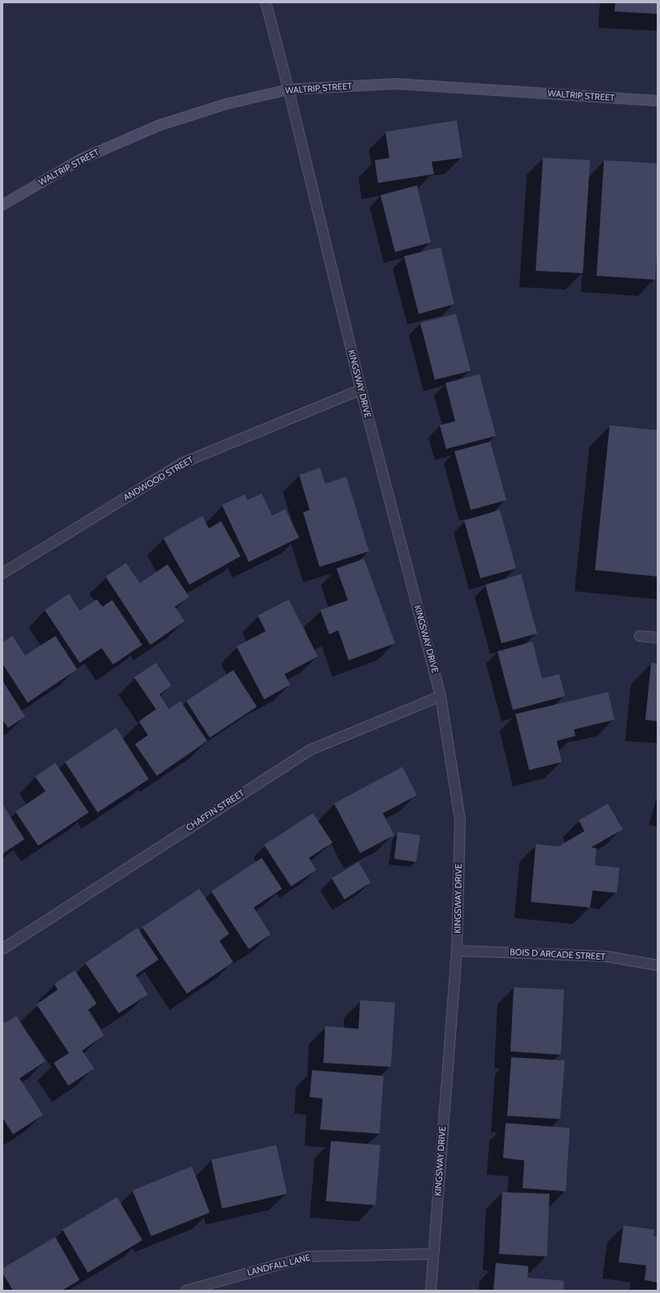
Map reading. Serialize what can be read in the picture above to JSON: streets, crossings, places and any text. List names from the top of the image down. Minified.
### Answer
{"streets":{"street":["WALTRIP STREET","KINGSWAY DRIVE","ANDWOOD STREET","CHAFFIN STREET","BOIS D ARCADE STREET","LANDFALL LANE"]},"crossings":[["WALTRIP STREET","KINGSWAY DRIVE"],["KINGSWAY DRIVE","ANDWOOD STREET"],["KINGSWAY DRIVE","CHAFFIN STREET"],["KINGSWAY DRIVE","BOIS D ARCADE STREET"],["KINGSWAY DRIVE","LANDFALL LANE"]]}
